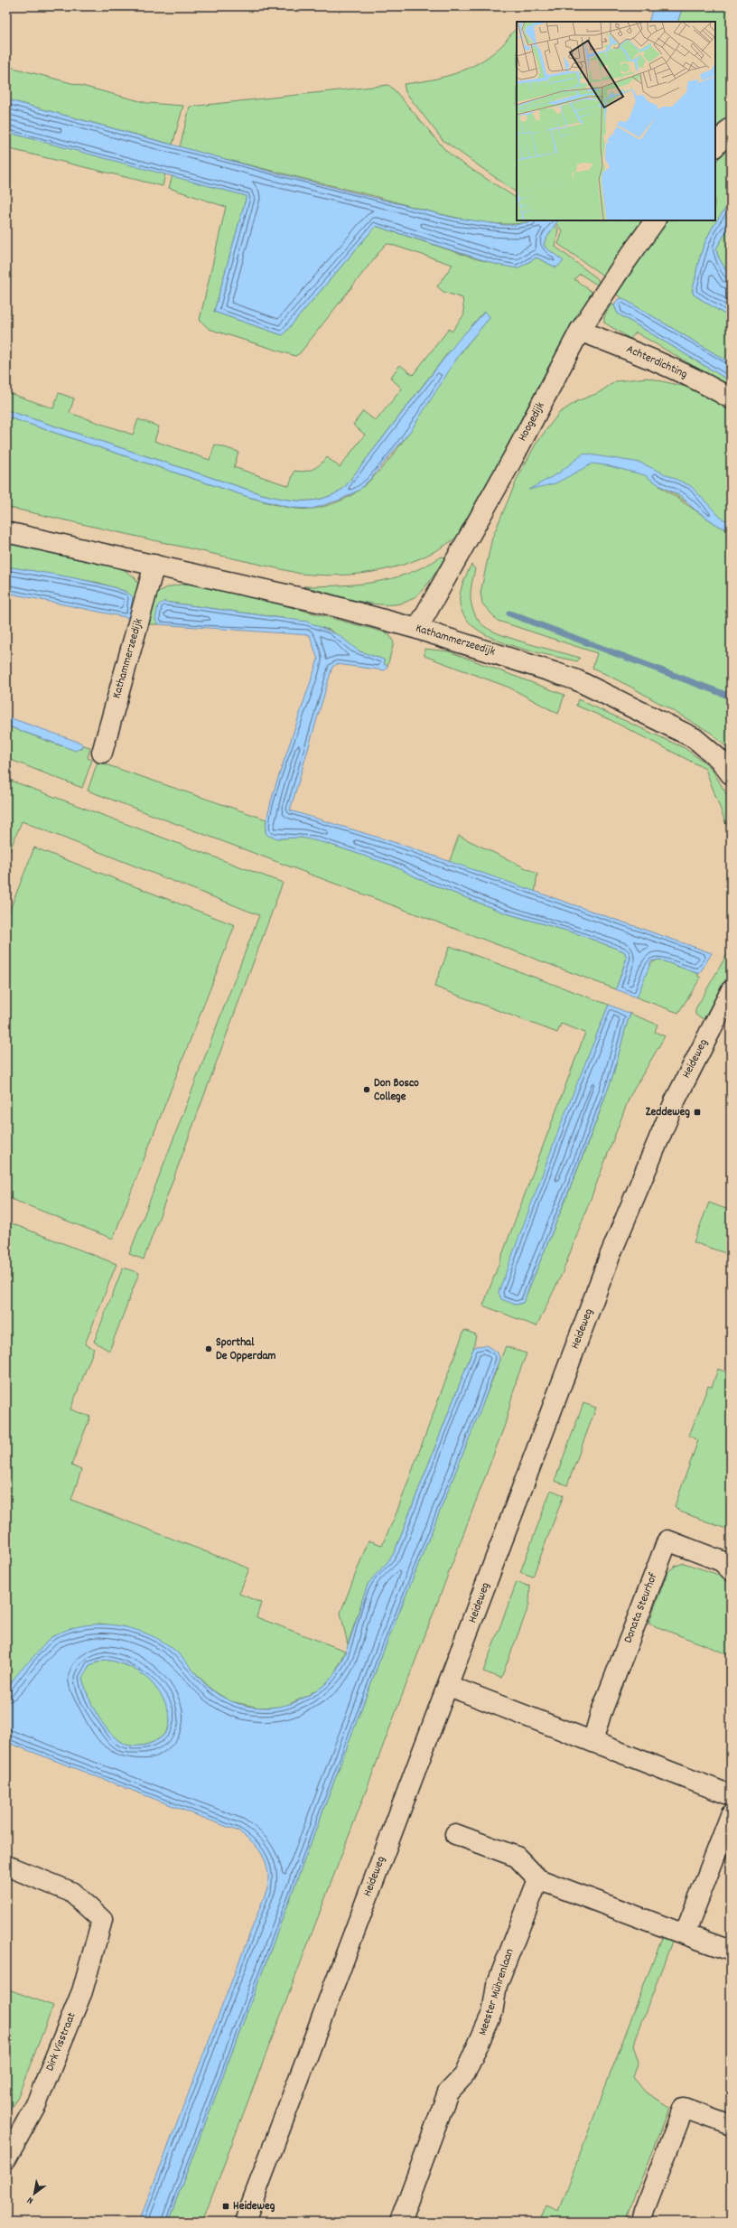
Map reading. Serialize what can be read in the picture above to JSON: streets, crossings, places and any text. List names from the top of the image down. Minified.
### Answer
{"streets":{"street":["Achterdichting","Hoogedijk","Kathammerzeedijk","Heideweg","Donata Steurhof","Meester Mührenlaan","Dirk Visstraat"]},"crossings":[["Achterdichting","Hoogedijk"],["Hoogedijk","Kathammerzeedijk"]],"places":{"other":["Don Bosco College","Sporthal De Opperdam"],"transit":["Zeddeweg","Heideweg"]},"north":"bottom left"}
